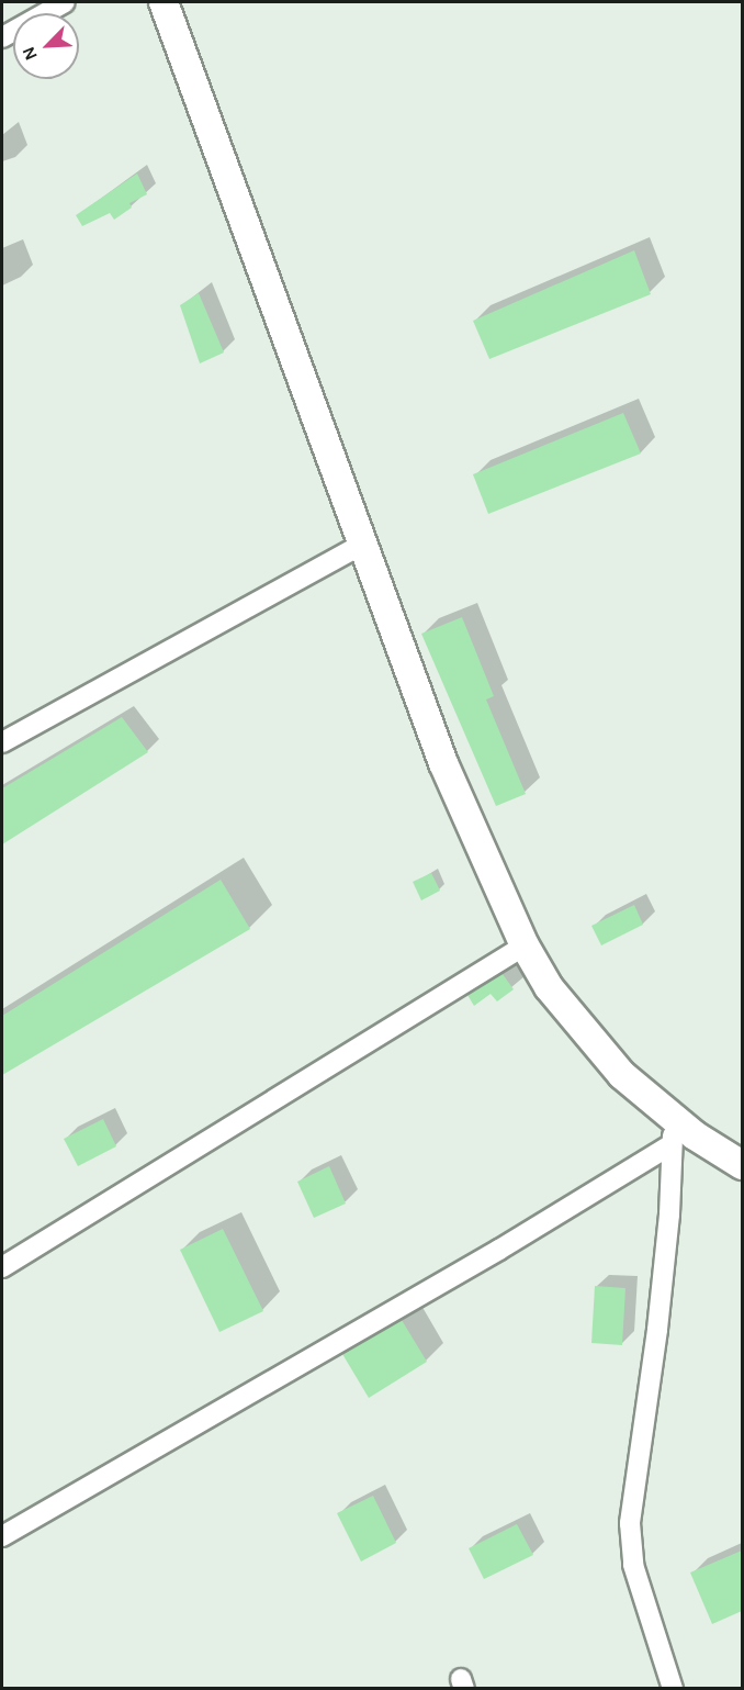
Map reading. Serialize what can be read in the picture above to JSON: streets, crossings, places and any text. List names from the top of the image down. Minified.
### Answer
{"north":"bottom left"}
